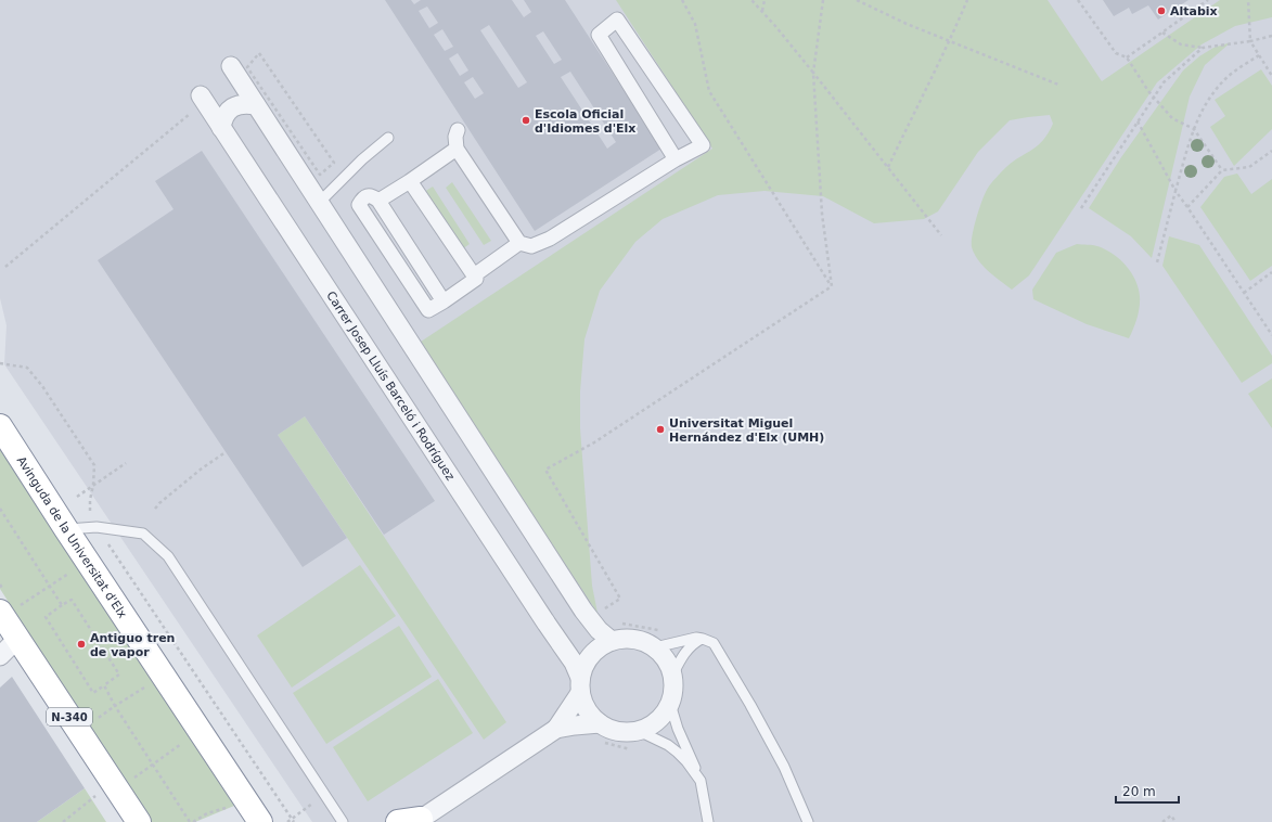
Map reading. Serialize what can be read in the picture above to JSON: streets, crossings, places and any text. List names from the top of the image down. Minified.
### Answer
{"streets":{"highway":["Avinguda de la Universitat d'Elx","N-340"],"street":["Carrer Josep Lluís Barceló i Rodríguez"]},"places":["Altabix","Escola Oficial d'Idiomes d'Elx","Universitat Miguel Hernández d'Elx (UMH)","Antiguo tren de vapor"],"scale_bar":"20 m"}
